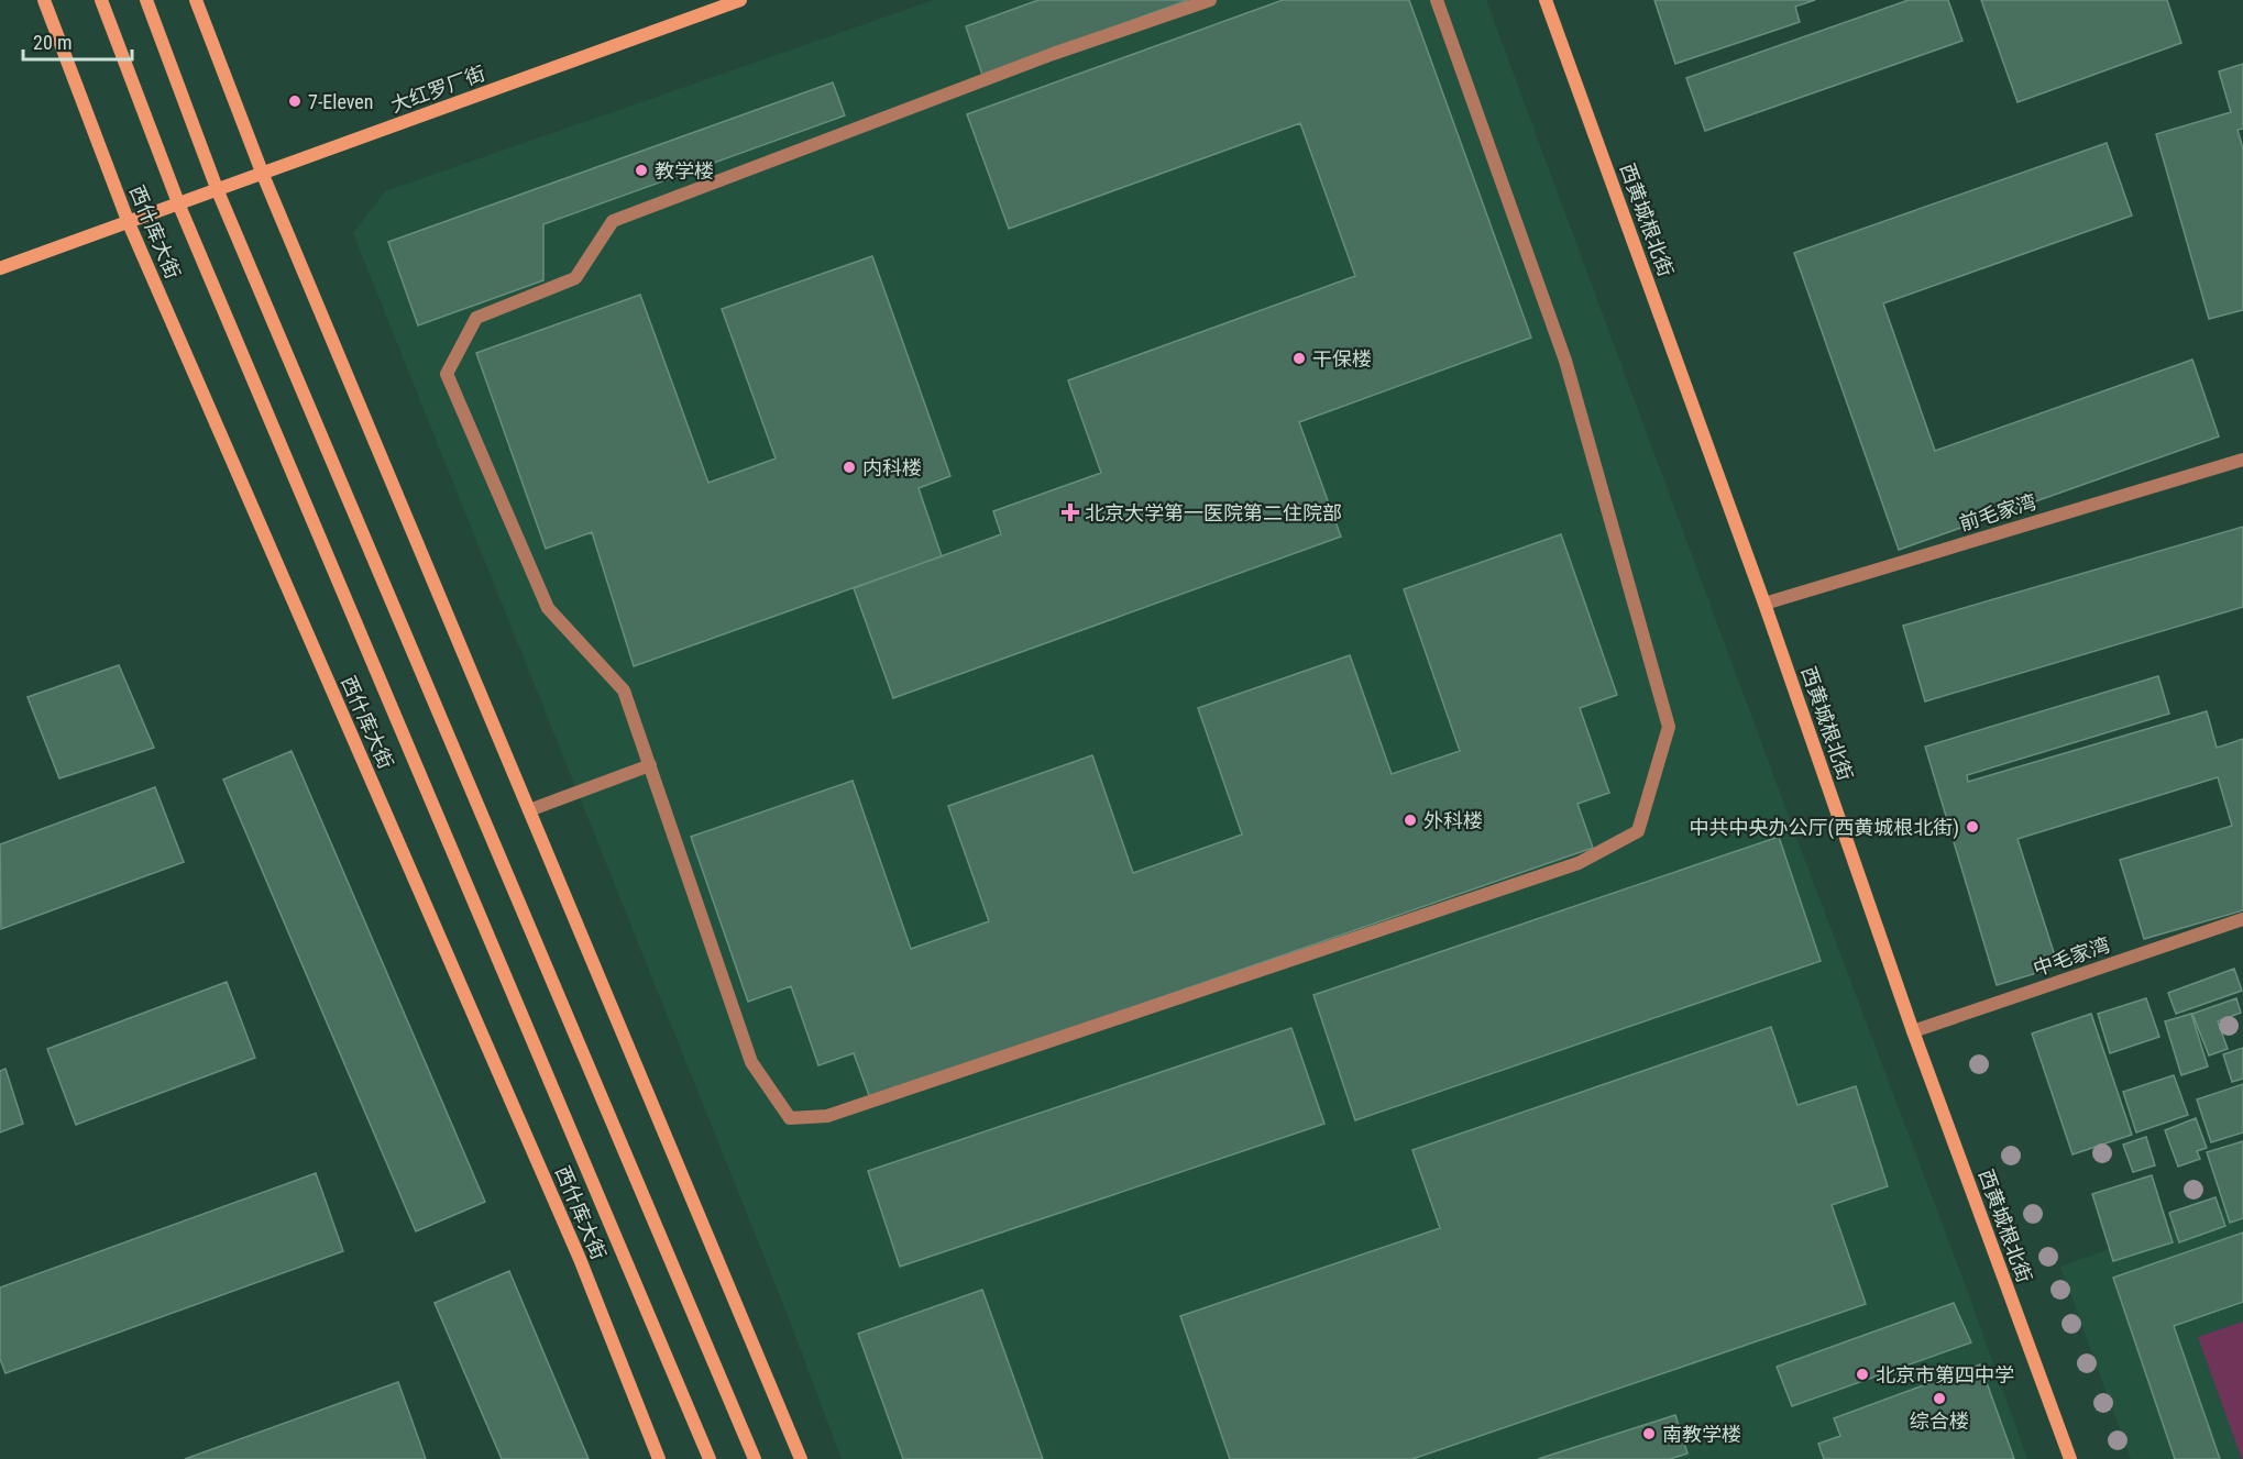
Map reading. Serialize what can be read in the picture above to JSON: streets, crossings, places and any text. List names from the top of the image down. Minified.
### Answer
{"streets":{"street":["大红罗厂街","西黄城根北街","西什库大街","前毛家湾","中毛家湾"]},"crossings":[["大红罗厂街","西什库大街"],["西黄城根北街","前毛家湾"],["西黄城根北街","中毛家湾"]],"places":{"other":["7-Eleven","教学楼","干保楼","内科楼","外科楼","中共中央办公厅(西黄城根北街)","北京市第四中学","综合楼","南教学楼"],"health":["北京大学第一医院第二住院部"]},"scale_bar":"20 m"}
